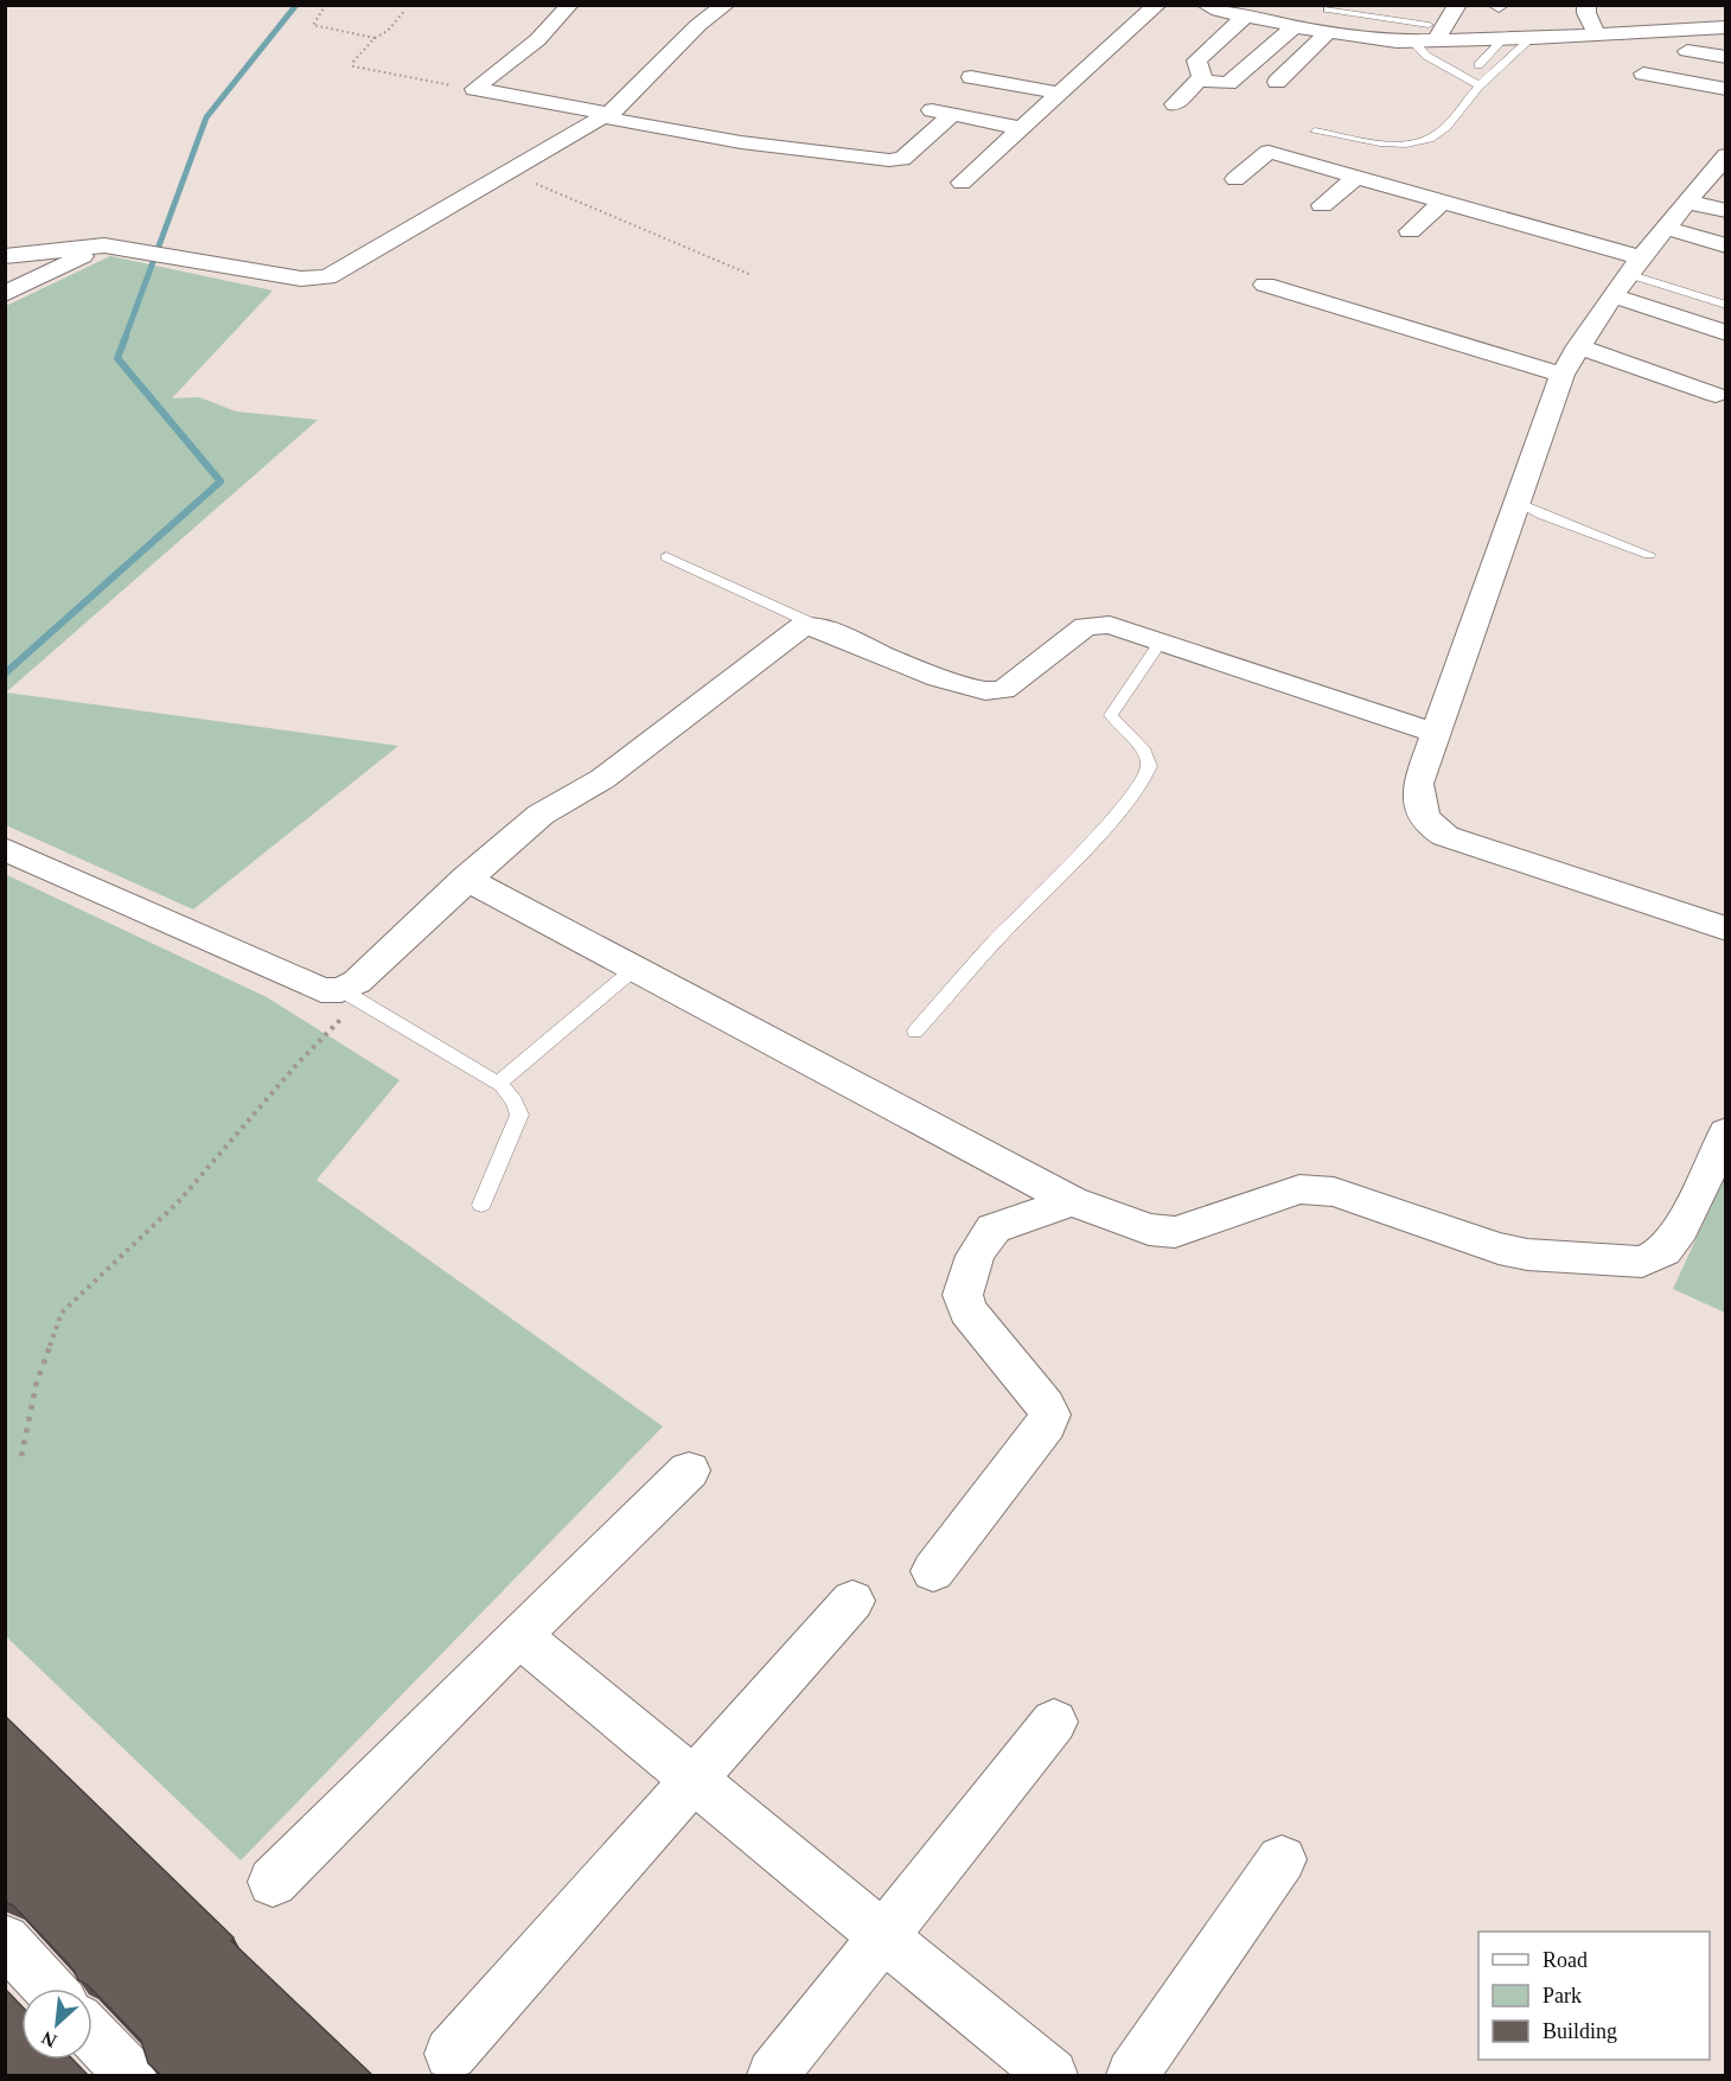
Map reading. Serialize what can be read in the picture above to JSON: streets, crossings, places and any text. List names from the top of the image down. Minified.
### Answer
{"legend":["Road","Park","Building"],"north":"bottom left"}
